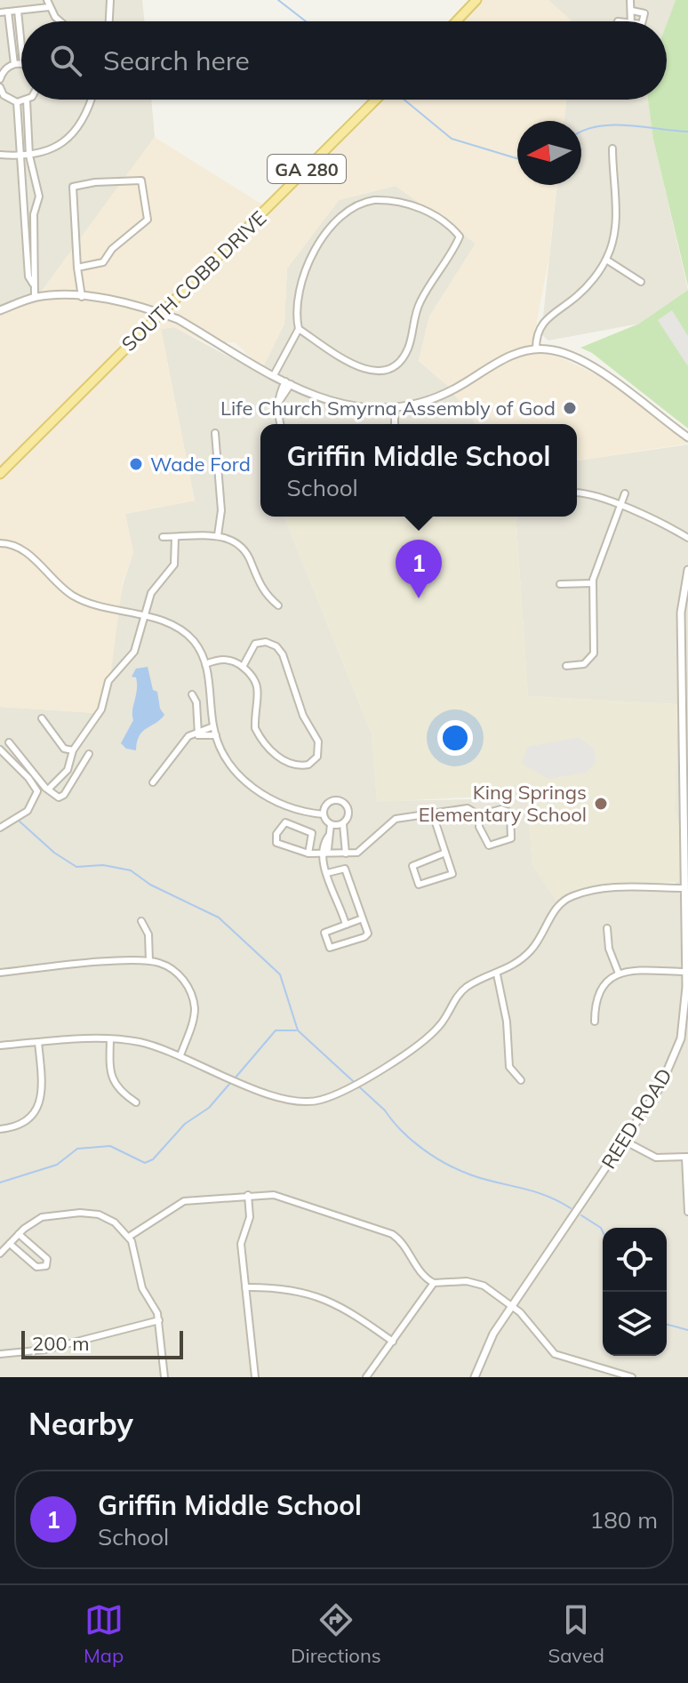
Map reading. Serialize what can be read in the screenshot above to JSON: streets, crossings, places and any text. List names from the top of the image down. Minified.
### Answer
{"streets":{"main road":["GA 280","SOUTH COBB DRIVE"],"street":["REED ROAD"]},"places":["Life Church Smyrna Assembly of God","Wade Ford","King Springs Elementary School"],"scale_bar":"200 m","north":"left","page":{"search":"Search here","popup":["Griffin Middle School","School"],"pins":"1","scale":"200 m","heading":"Nearby","list":[{"mark":"1","name":"Griffin Middle School","note":"School","value":"180 m"}],"nav":["Map","Directions","Saved"]}}
